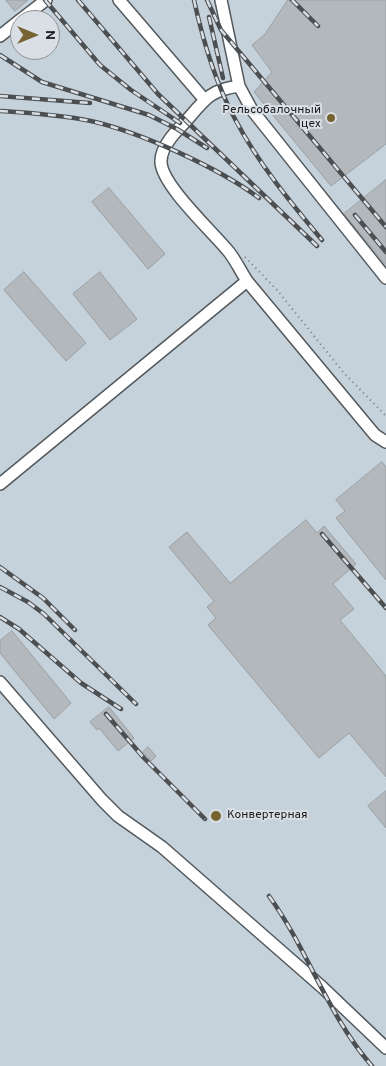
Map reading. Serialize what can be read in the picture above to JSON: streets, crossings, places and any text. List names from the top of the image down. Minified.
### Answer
{"places":["Рельсобалочный цех","Конвертерная"],"north":"right"}
